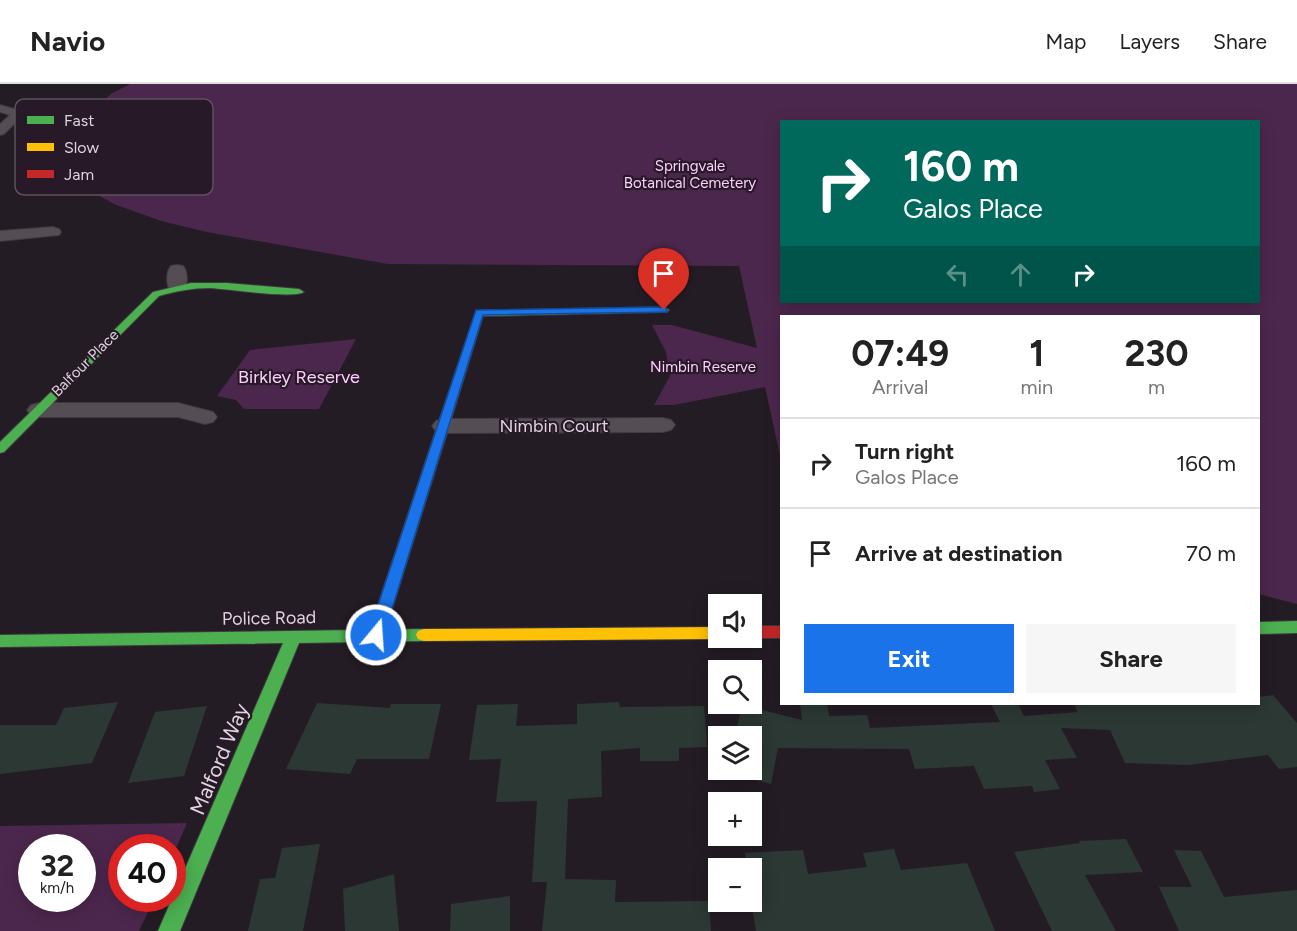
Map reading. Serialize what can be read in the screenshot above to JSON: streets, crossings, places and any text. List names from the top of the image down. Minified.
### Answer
{"streets":{"street":["Balfour Place","Nimbin Court","Police Road","Malford Way"]},"crossings":[["Police Road","Malford Way"]],"parks":["Springvale Botanical Cemetery","Nimbin Reserve","Birkley Reserve"],"legend":["Fast","Slow","Jam"],"page":{"header":"Navio","nav":["Map","Layers","Share"],"turn":["160 m","Galos Place"],"eta":["07:49","Arrival","1","min","230","m"],"list":[{"name":"Turn right","note":"Galos Place","value":"160 m"},{"name":"Arrive at destination","value":"70 m"}],"map_buttons":["+","−"],"buttons":["Exit","Share"],"speed":"32 km/h","limit":"40"}}
